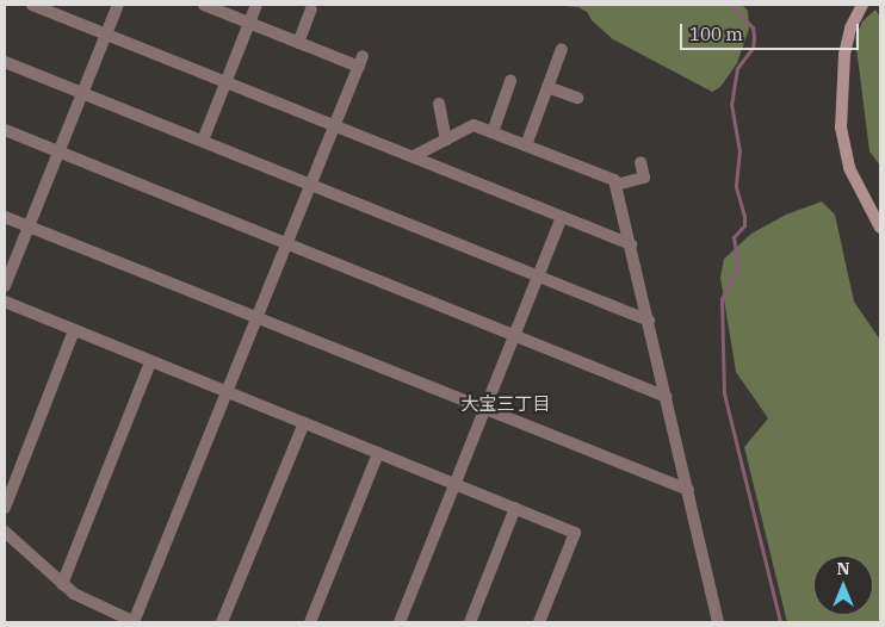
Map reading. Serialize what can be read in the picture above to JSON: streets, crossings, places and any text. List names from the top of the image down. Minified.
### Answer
{"districts":["大宝三丁目"],"scale_bar":"100 m","north":"top"}
